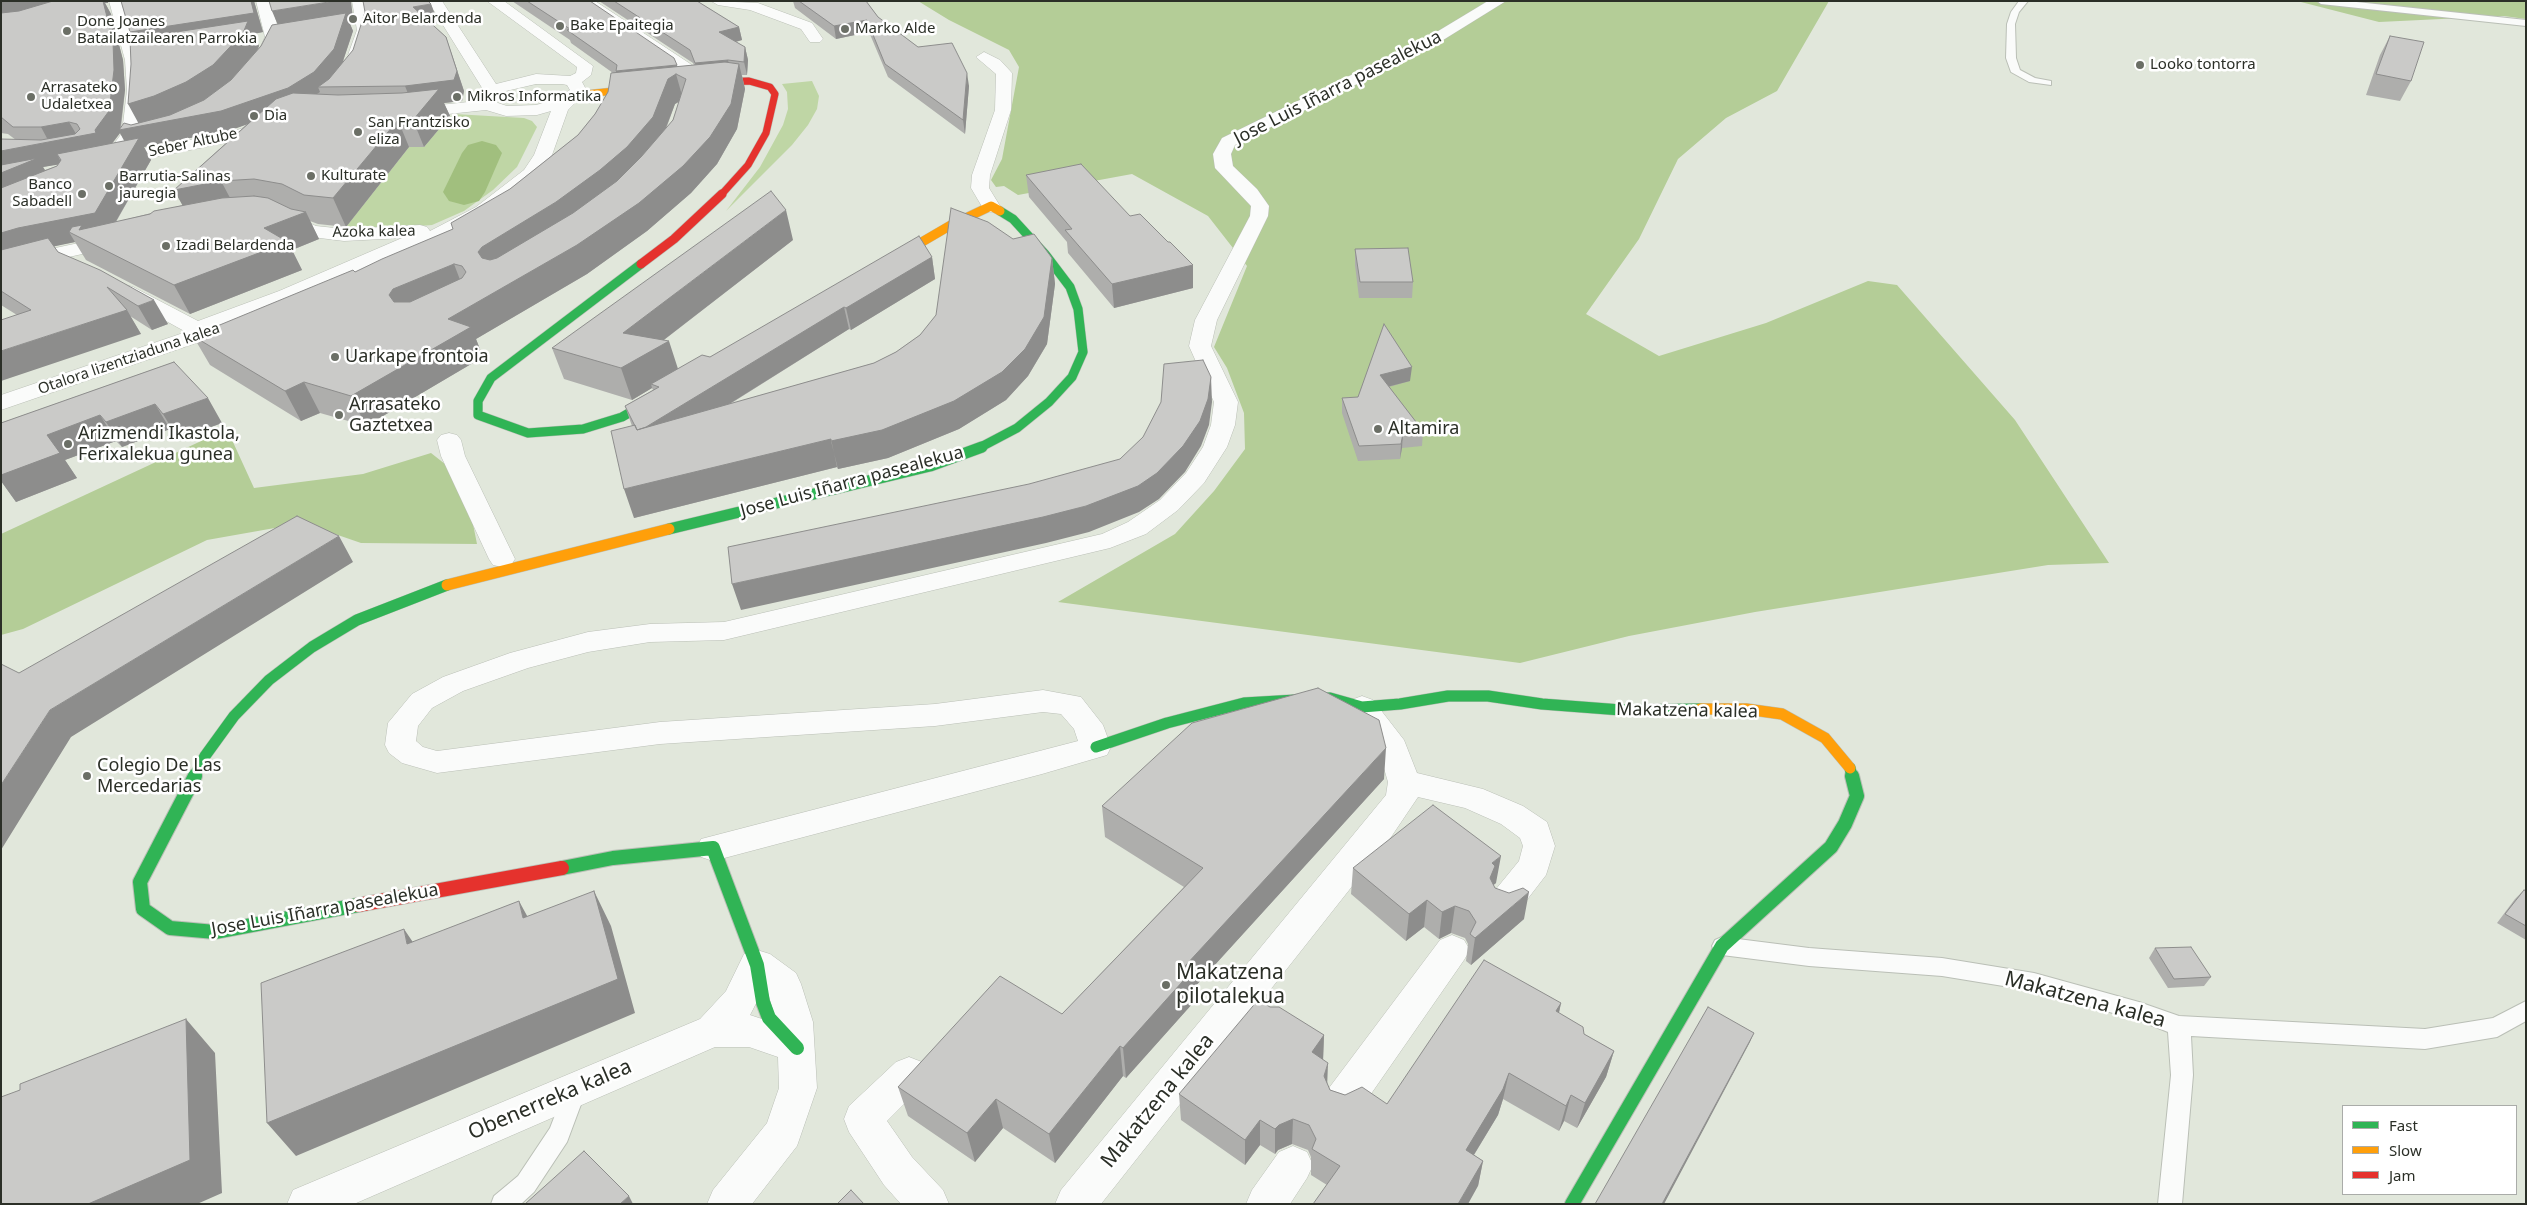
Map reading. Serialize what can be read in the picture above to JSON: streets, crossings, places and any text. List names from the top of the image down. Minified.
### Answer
{"streets":{"street":["Jose Luis Iñarra pasealekua","Seber Altube","Azoka kalea","Otalora lizentziaduna kalea","Makatzena kalea","Obenerreka kalea"]},"crossings":[["Jose Luis Iñarra pasealekua","Makatzena kalea"],["Azoka kalea","Otalora lizentziaduna kalea"]],"places":["Aitor Belardenda","Bake Epaitegia","Marko Alde","Done Joanes Batailatzailearen Parrokia","Looko tontorra","Arrasateko Udaletxea","Mikros Informatika","Dia","San Frantzisko eliza","Kulturate","Barrutia-Salinas jauregia","Banco Sabadell","Izadi Belardenda","Uarkape frontoia","Arrasateko Gaztetxea","Altamira","Arizmendi Ikastola, Ferixalekua gunea","Colegio De Las Mercedarias","Makatzena pilotalekua"],"legend":["Fast","Slow","Jam"]}
